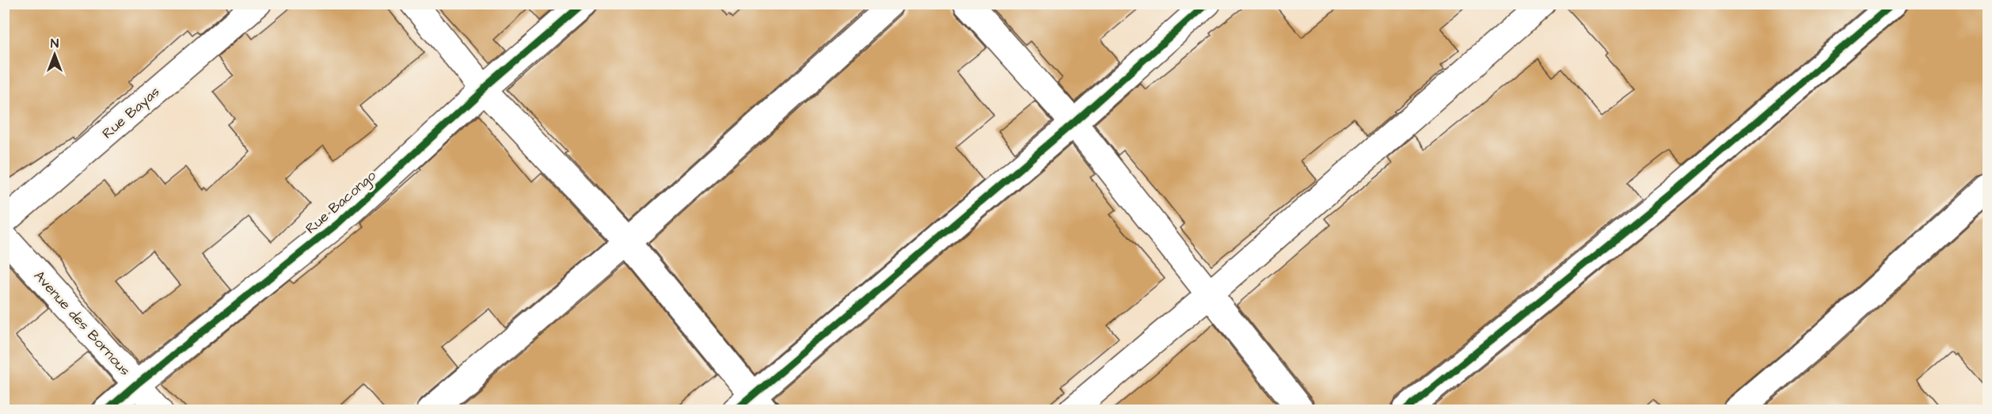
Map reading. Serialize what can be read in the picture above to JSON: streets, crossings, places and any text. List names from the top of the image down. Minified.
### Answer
{"streets":{"street":["Rue Bayas","Rue Bacongo","Avenue des Bornous"]},"crossings":[["Rue Bacongo","Avenue des Bornous"]],"north":"top"}
